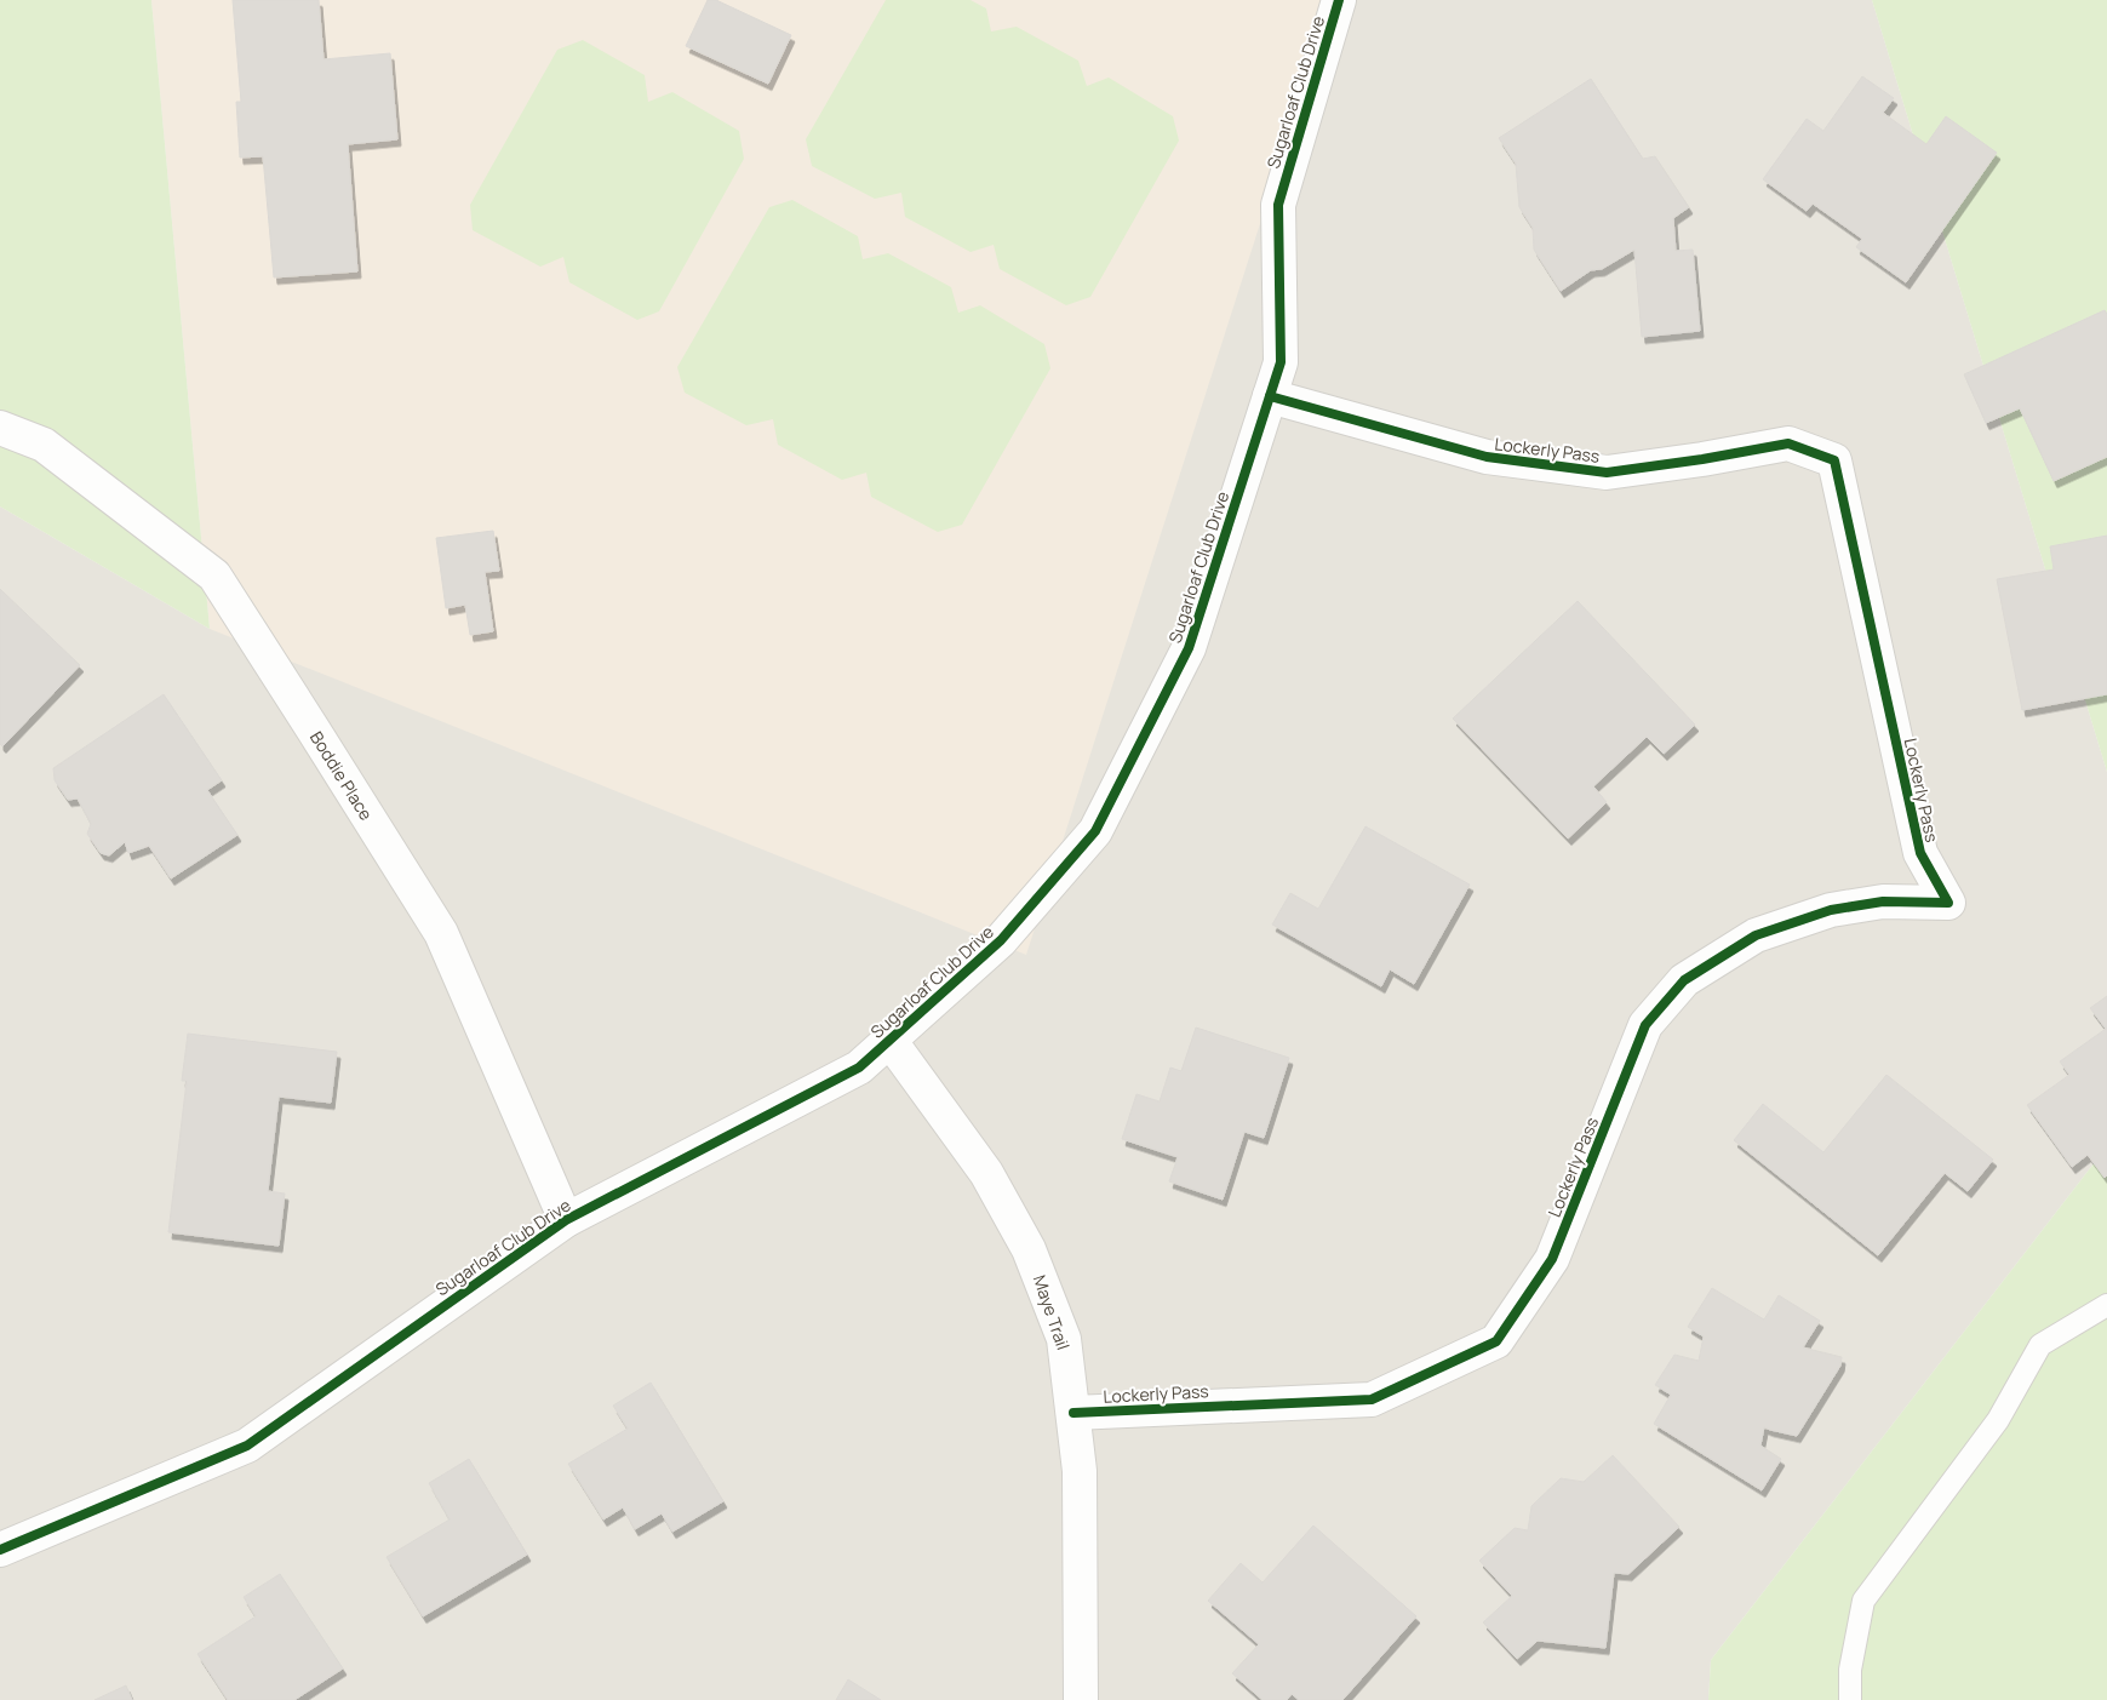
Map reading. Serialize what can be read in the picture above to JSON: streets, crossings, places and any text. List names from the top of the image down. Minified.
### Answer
{"streets":{"street":["Sugarloaf Club Drive","Lockerly Pass","Boddie Place","Maye Trail"]},"crossings":[["Sugarloaf Club Drive","Lockerly Pass"],["Sugarloaf Club Drive","Boddie Place"],["Sugarloaf Club Drive","Maye Trail"],["Lockerly Pass","Maye Trail"]]}
